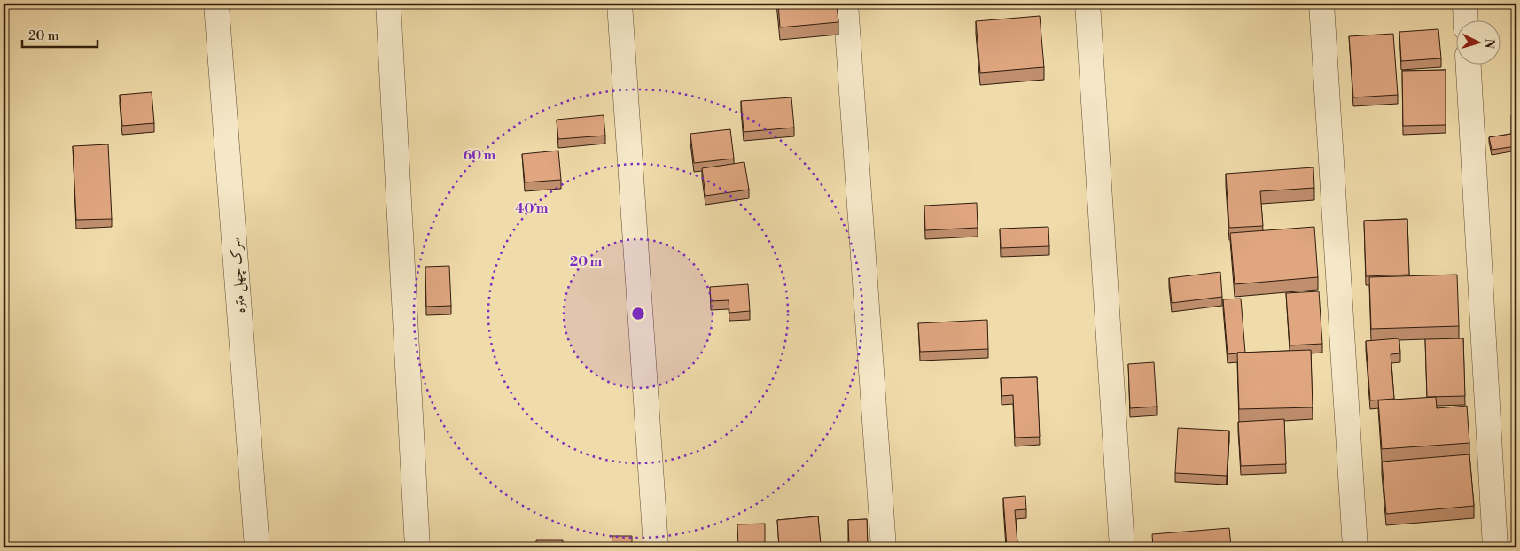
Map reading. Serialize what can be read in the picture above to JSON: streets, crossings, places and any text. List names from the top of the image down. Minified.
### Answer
{"streets":{"street":["سرک چهل متره"]},"scale_bar":"20 m","north":"right","rings":["60 m","40 m","20 m"]}
